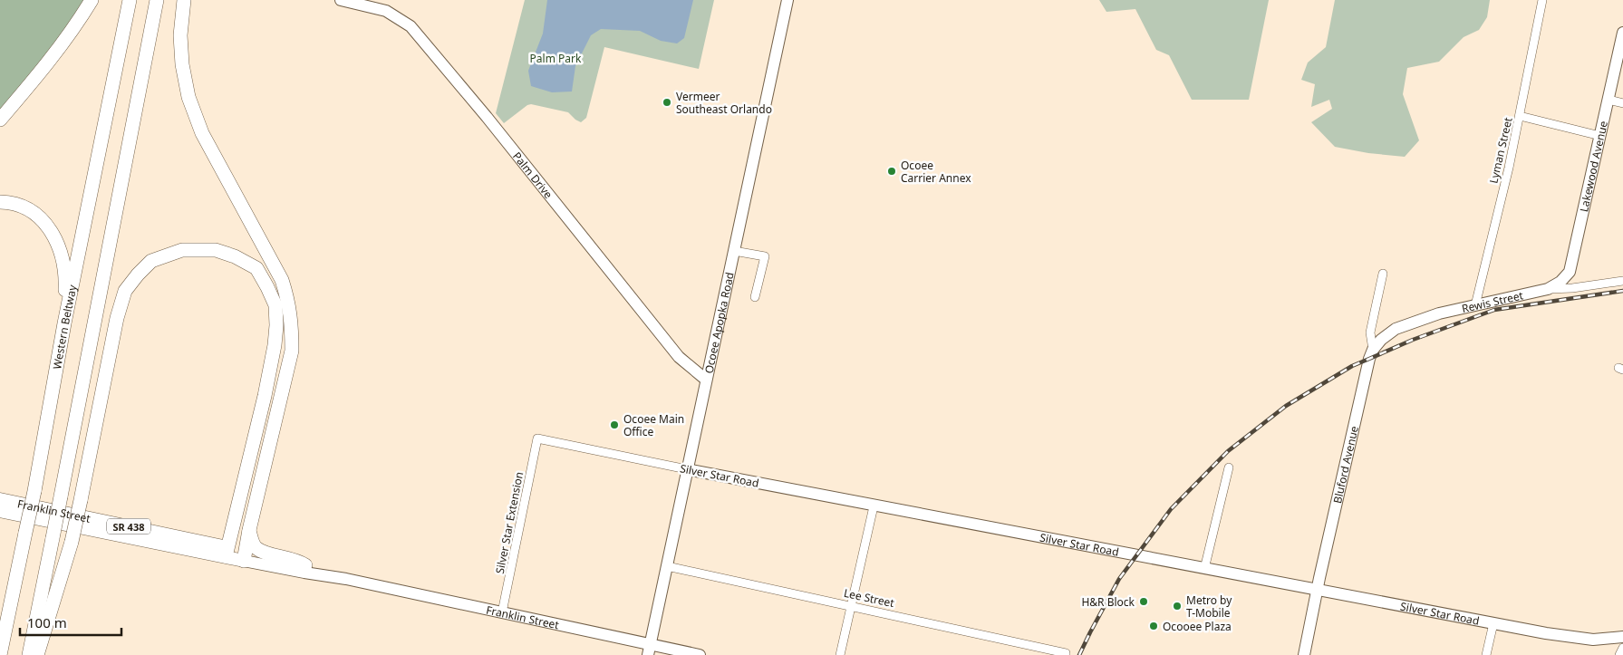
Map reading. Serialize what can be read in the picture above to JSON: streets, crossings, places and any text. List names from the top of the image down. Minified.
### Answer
{"streets":{"highway":["Western Beltway"],"main road":["Lakewood Avenue","Palm Drive","Rewis Street","Ocoee Apopka Road","Bluford Avenue","Silver Star Road","Franklin Street","SR 438"],"street":["Lyman Street","Silver Star Extension","Lee Street"]},"crossings":[["Lyman Street","Rewis Street"],["Lakewood Avenue","Rewis Street"],["Palm Drive","Ocoee Apopka Road"],["Rewis Street","Bluford Avenue"],["Ocoee Apopka Road","Silver Star Road"],["Ocoee Apopka Road","Franklin Street"],["Ocoee Apopka Road","Lee Street"],["Bluford Avenue","Silver Star Road"],["Silver Star Road","Silver Star Extension"],["Franklin Street","Silver Star Extension"]],"parks":["Palm Park"],"places":["Vermeer Southeast Orlando","Ocoee Carrier Annex","Ocoee Main Office","H&R Block","Metro by T-Mobile","Ocooee Plaza"],"scale_bar":"100 m"}
